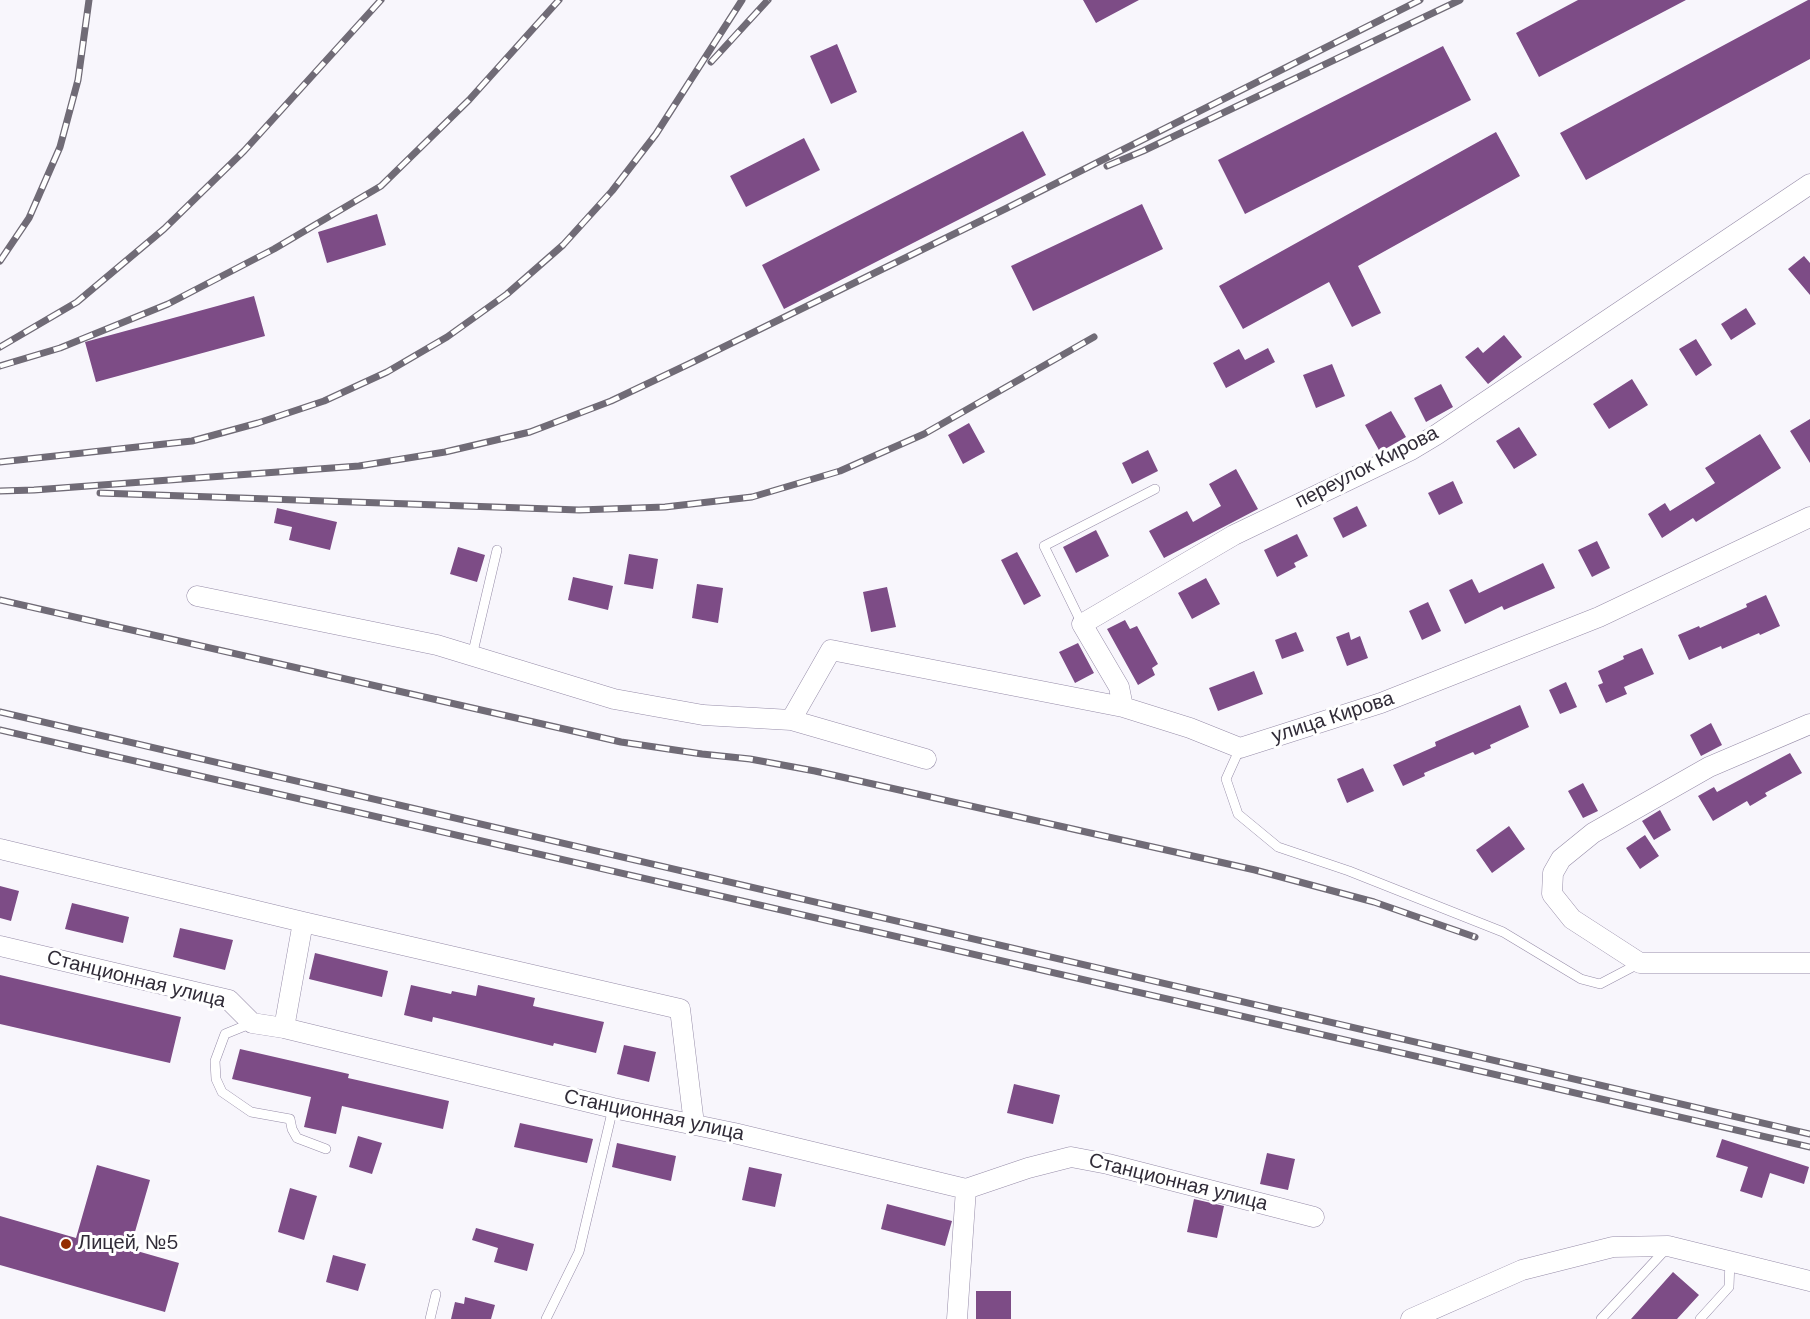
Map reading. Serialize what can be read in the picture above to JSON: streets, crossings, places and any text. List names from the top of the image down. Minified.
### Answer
{"streets":{"street":["переулок Кирова","улица Кирова","Станционная улица"]},"places":["Лицей, №5"]}
